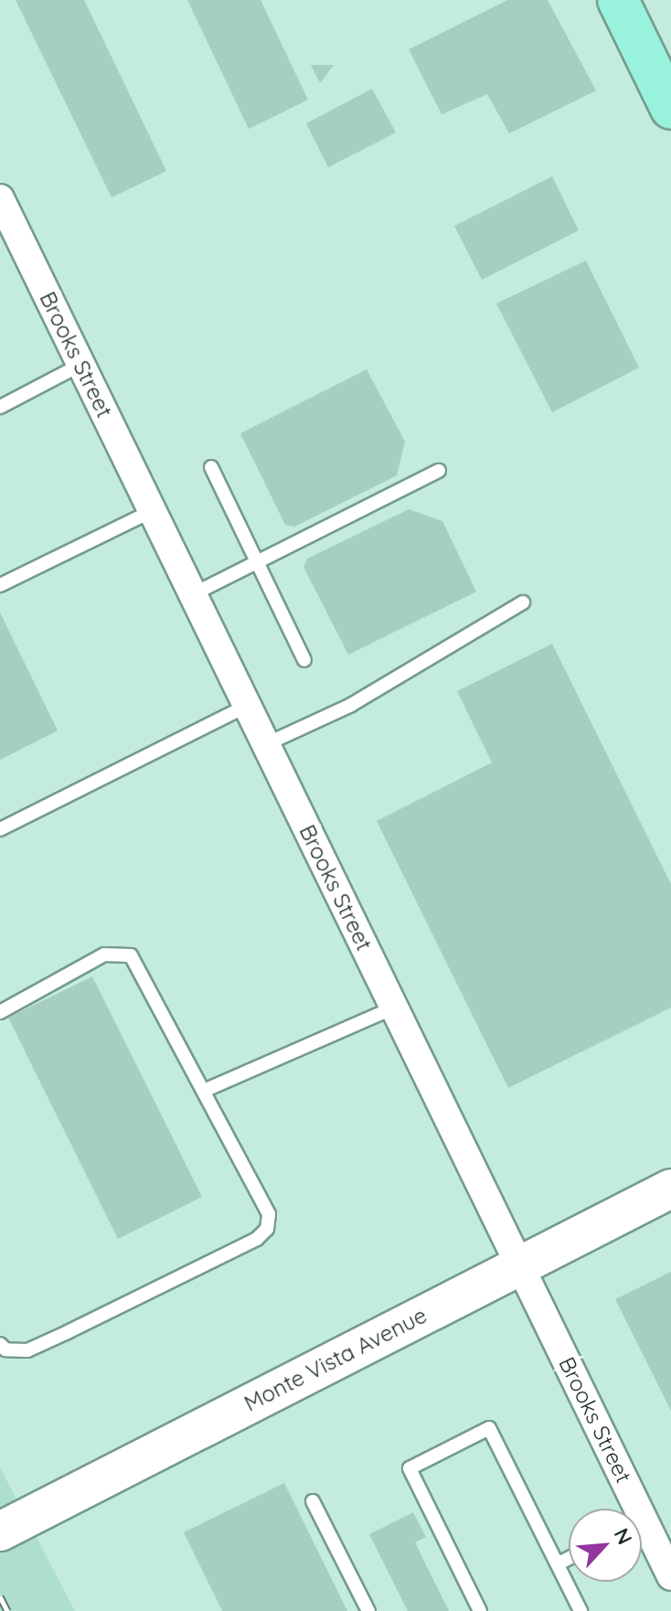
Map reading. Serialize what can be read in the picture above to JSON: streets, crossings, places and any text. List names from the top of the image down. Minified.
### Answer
{"streets":{"main road":["Monte Vista Avenue"],"street":["Brooks Street"]},"crossings":[["Brooks Street","Monte Vista Avenue"]],"north":"top right"}
